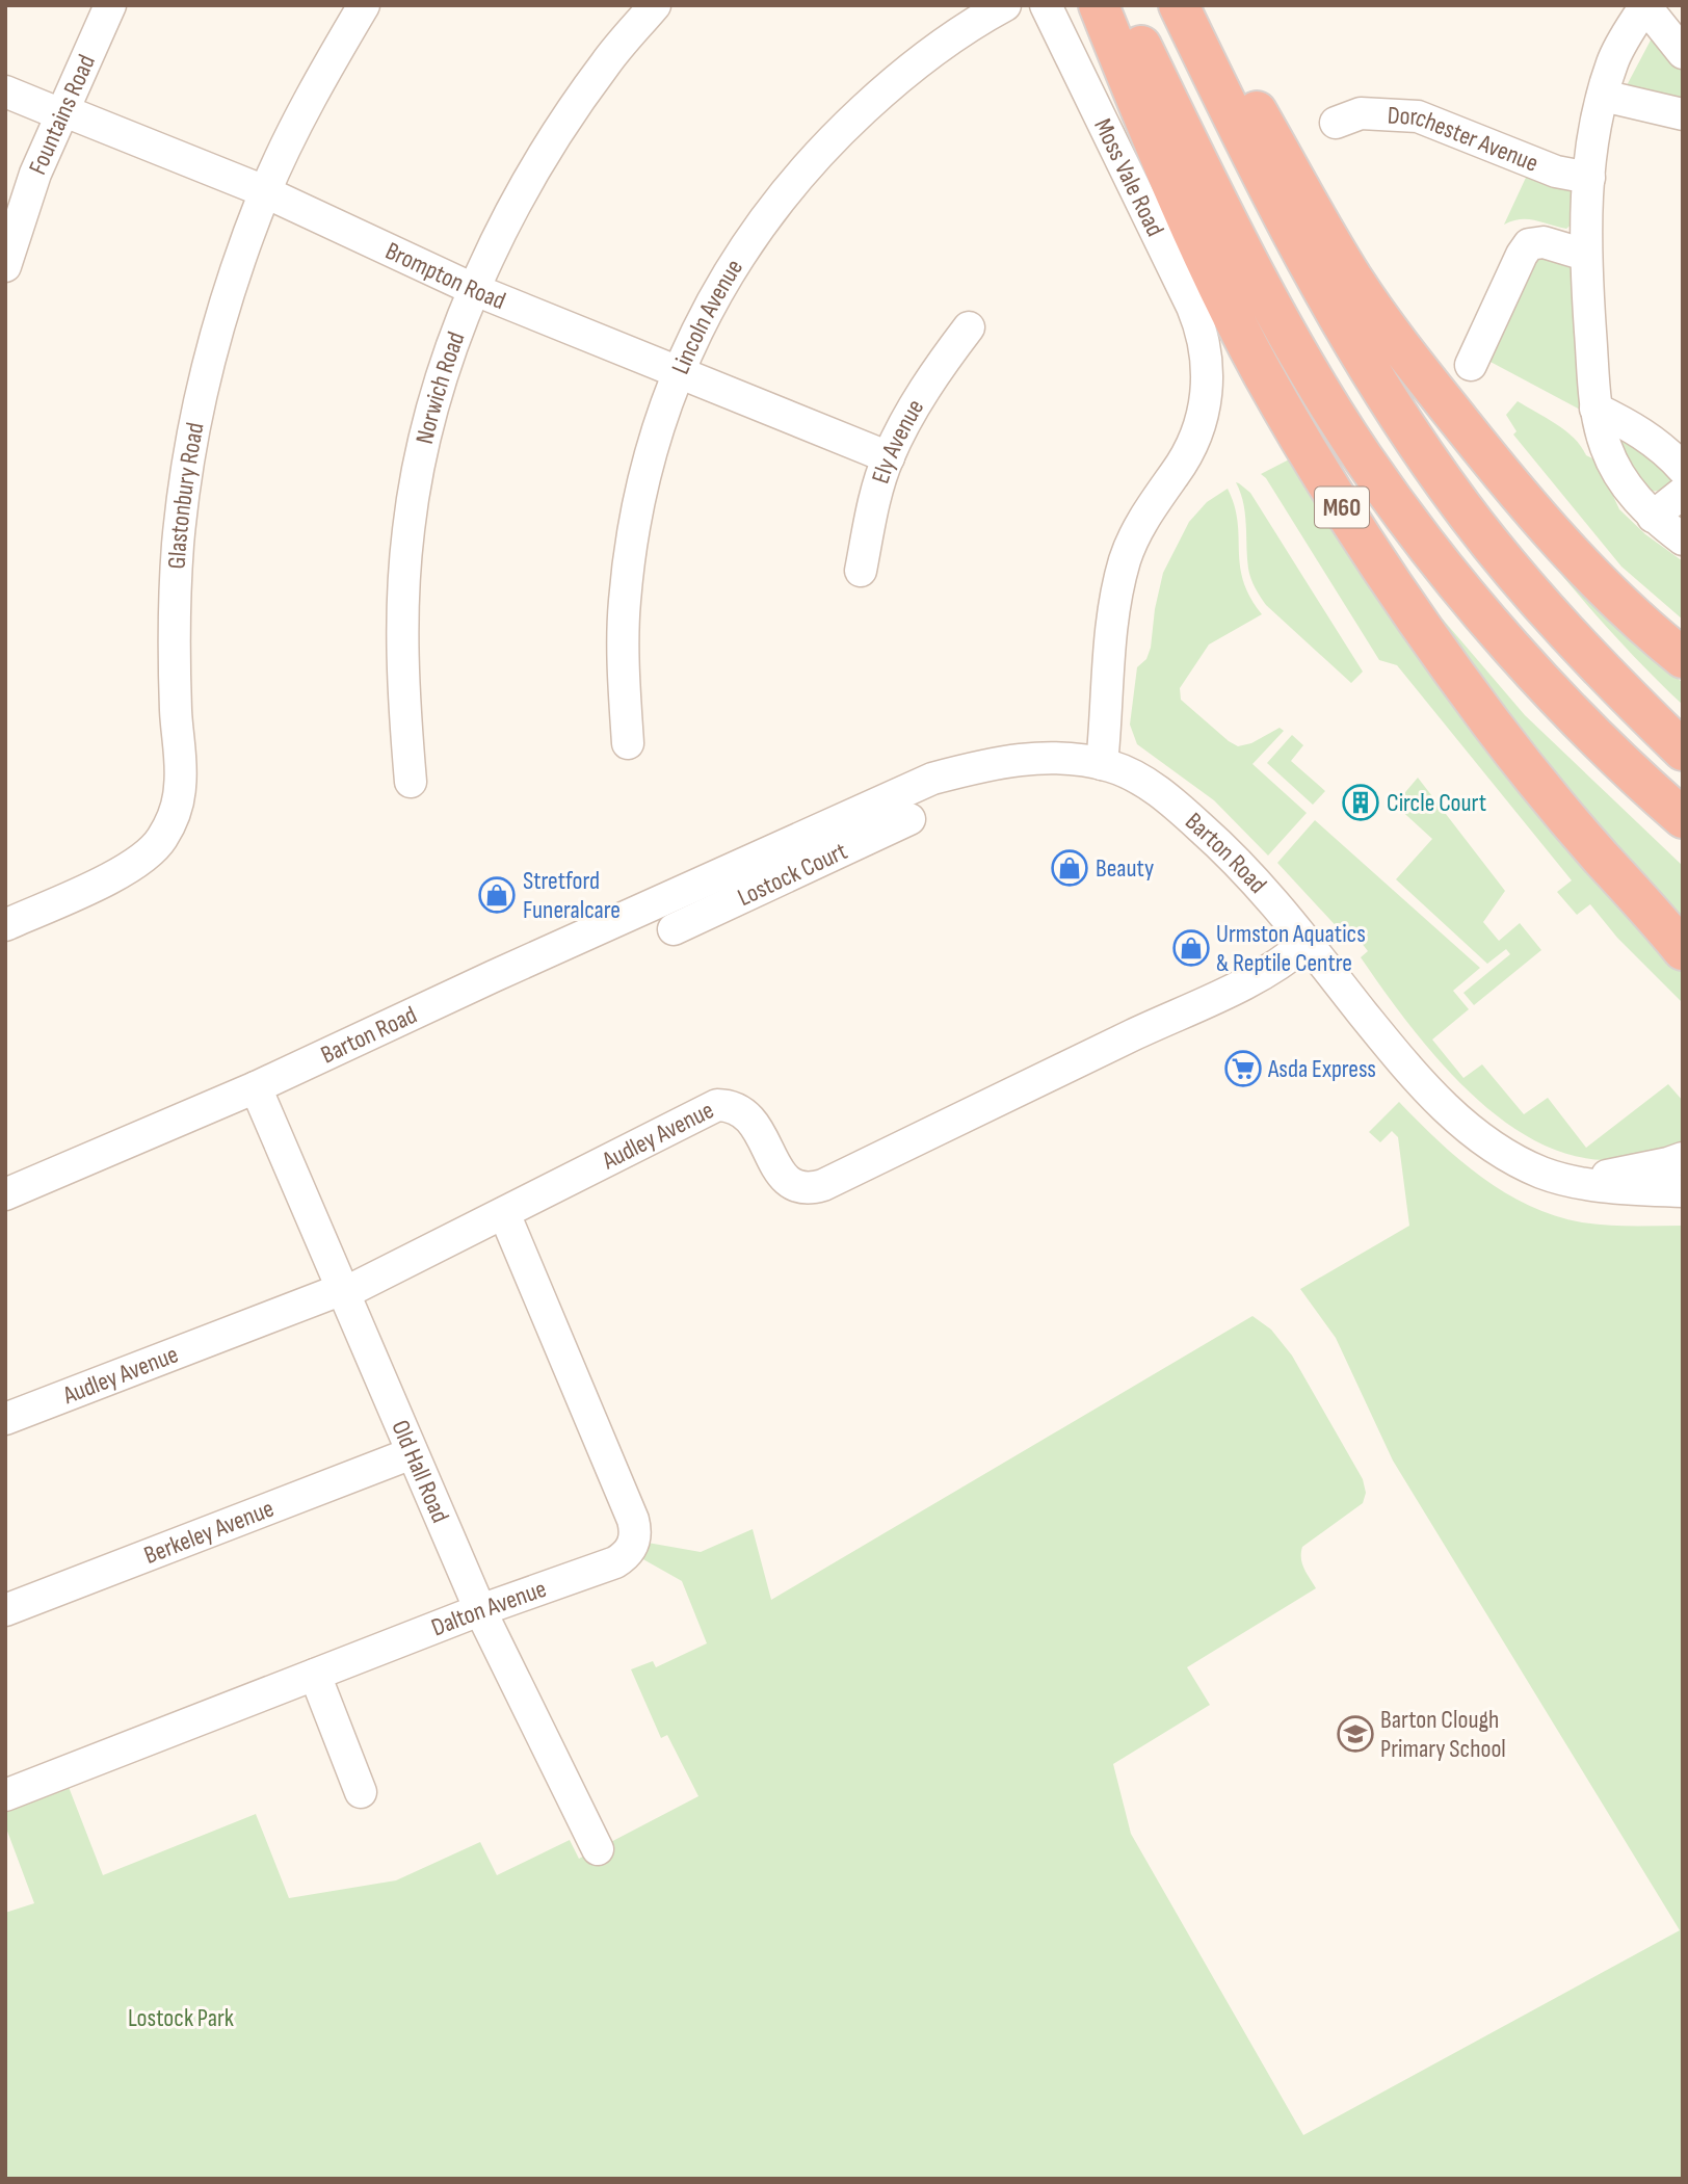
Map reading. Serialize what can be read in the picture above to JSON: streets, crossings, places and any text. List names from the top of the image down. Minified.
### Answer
{"streets":{"highway":["M60"],"street":["Fountains Road","Dorchester Avenue","Moss Vale Road","Brompton Road","Lincoln Avenue","Norwich Road","Ely Avenue","Glastonbury Road","Barton Road","Lostock Court","Audley Avenue","Old Hall Road","Berkeley Avenue","Dalton Avenue"]},"crossings":[["Fountains Road","Brompton Road"],["Moss Vale Road","Barton Road"],["Brompton Road","Lincoln Avenue"],["Brompton Road","Norwich Road"],["Brompton Road","Ely Avenue"],["Brompton Road","Glastonbury Road"],["Barton Road","Lostock Court"],["Barton Road","Audley Avenue"],["Barton Road","Old Hall Road"],["Audley Avenue","Old Hall Road"],["Audley Avenue","Dalton Avenue"],["Old Hall Road","Berkeley Avenue"],["Old Hall Road","Dalton Avenue"]],"parks":["Lostock Park"],"places":{"building":["Circle Court"],"shop":["Beauty","Stretford Funeralcare","Urmston Aquatics & Reptile Centre"],"supermarket":["Asda Express"],"school or university":["Barton Clough Primary School"]}}
